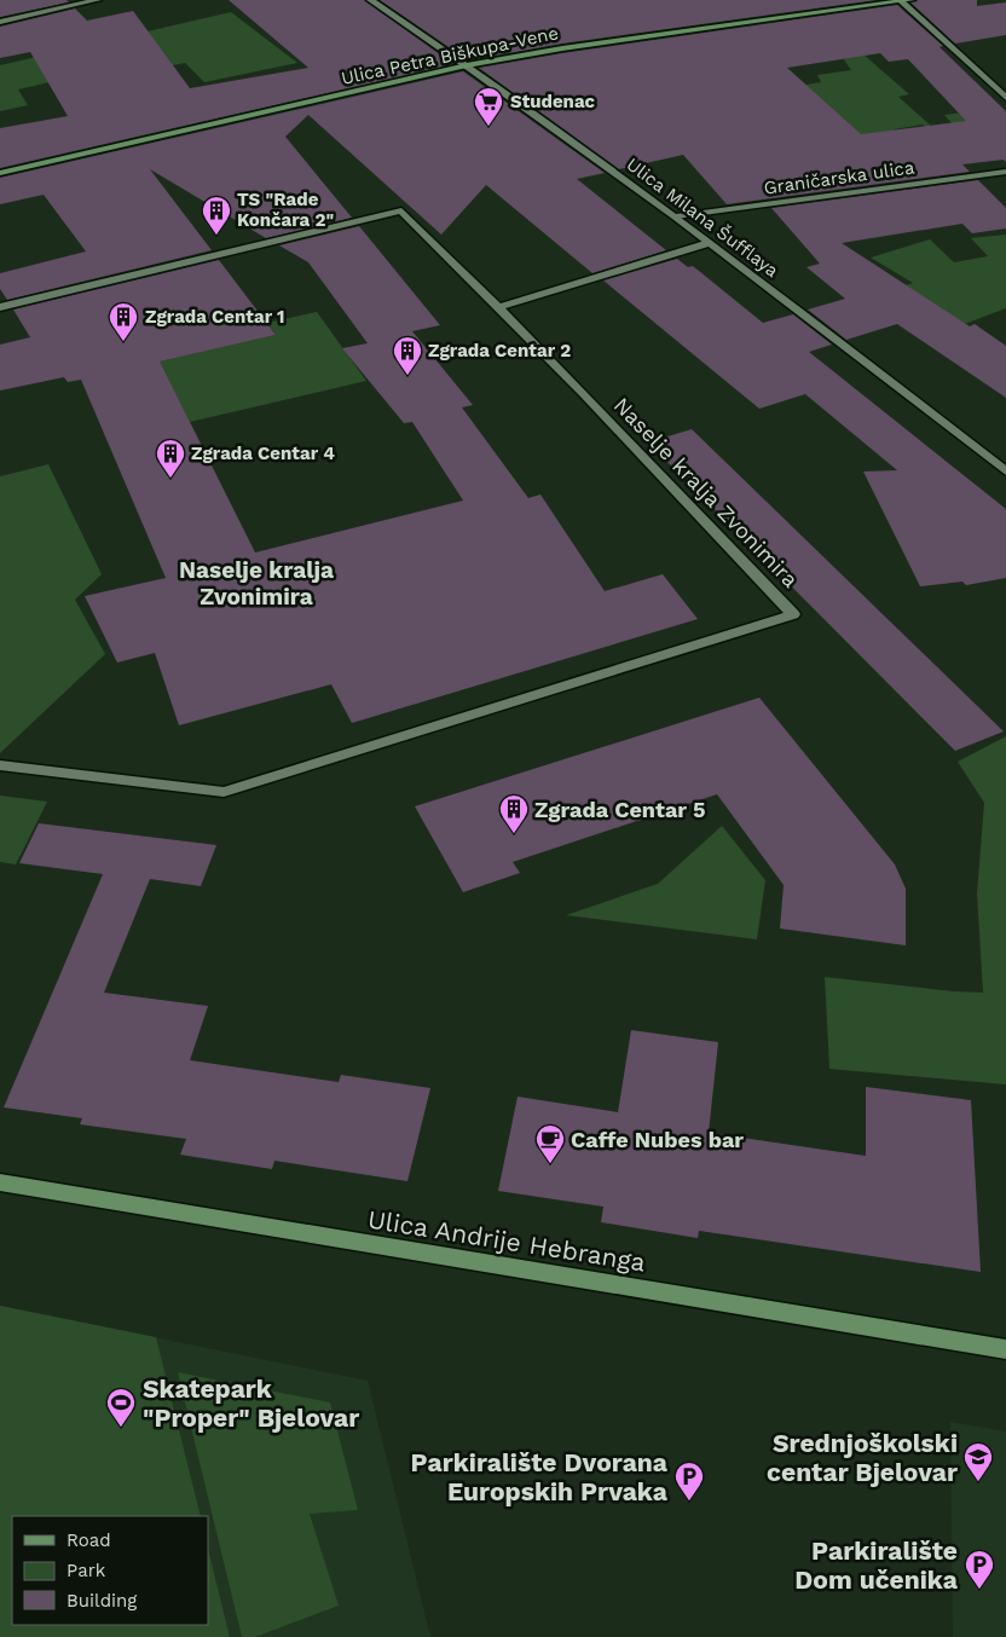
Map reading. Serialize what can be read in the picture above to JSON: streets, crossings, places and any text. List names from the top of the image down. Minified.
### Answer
{"streets":{"main road":["Ulica Petra Biškupa-Vene","Ulica Andrije Hebranga"],"street":["Graničarska ulica","Ulica Milana Šufflaya","Naselje kralja Zvonimira"]},"crossings":[["Ulica Petra Biškupa-Vene","Ulica Milana Šufflaya"],["Graničarska ulica","Ulica Milana Šufflaya"]],"districts":["Naselje kralja Zvonimira"],"places":{"supermarket":["Studenac"],"building":["TS \"Rade Končara 2\"","Zgrada Centar 1","Zgrada Centar 2","Zgrada Centar 4","Zgrada Centar 5"],"cafe":["Caffe Nubes bar"],"sports":["Skatepark \"Proper\" Bjelovar"],"school or university":["Srednjoškolski centar Bjelovar"],"parking":["Parkiralište Dvorana Europskih Prvaka","Parkiralište Dom učenika"]},"legend":["Road","Park","Building"]}
